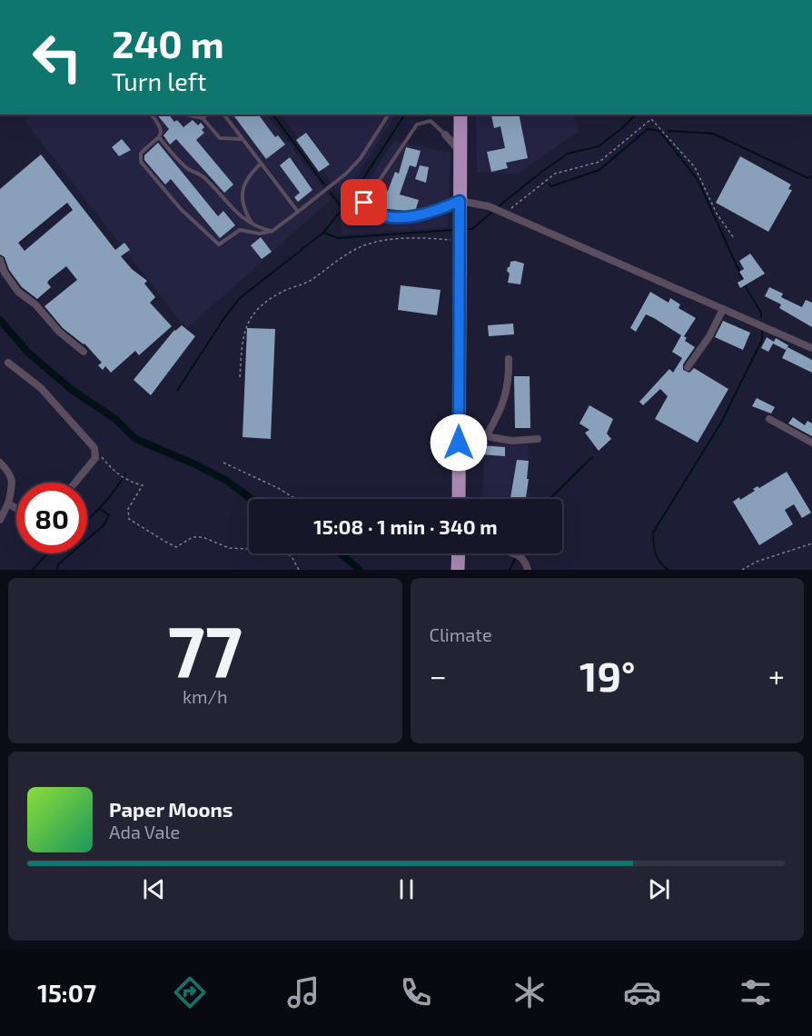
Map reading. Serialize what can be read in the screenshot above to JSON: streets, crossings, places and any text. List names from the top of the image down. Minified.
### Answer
{"page":{"turn":["240 m","Turn left"],"limit":"80","trip":"15:08 · 1 min · 340 m","tile":[["77","km/h"],"Climate"],"heat":["−","19°","+"],"song":["Paper Moons","Ada Vale"],"tabs":"15:07"}}
